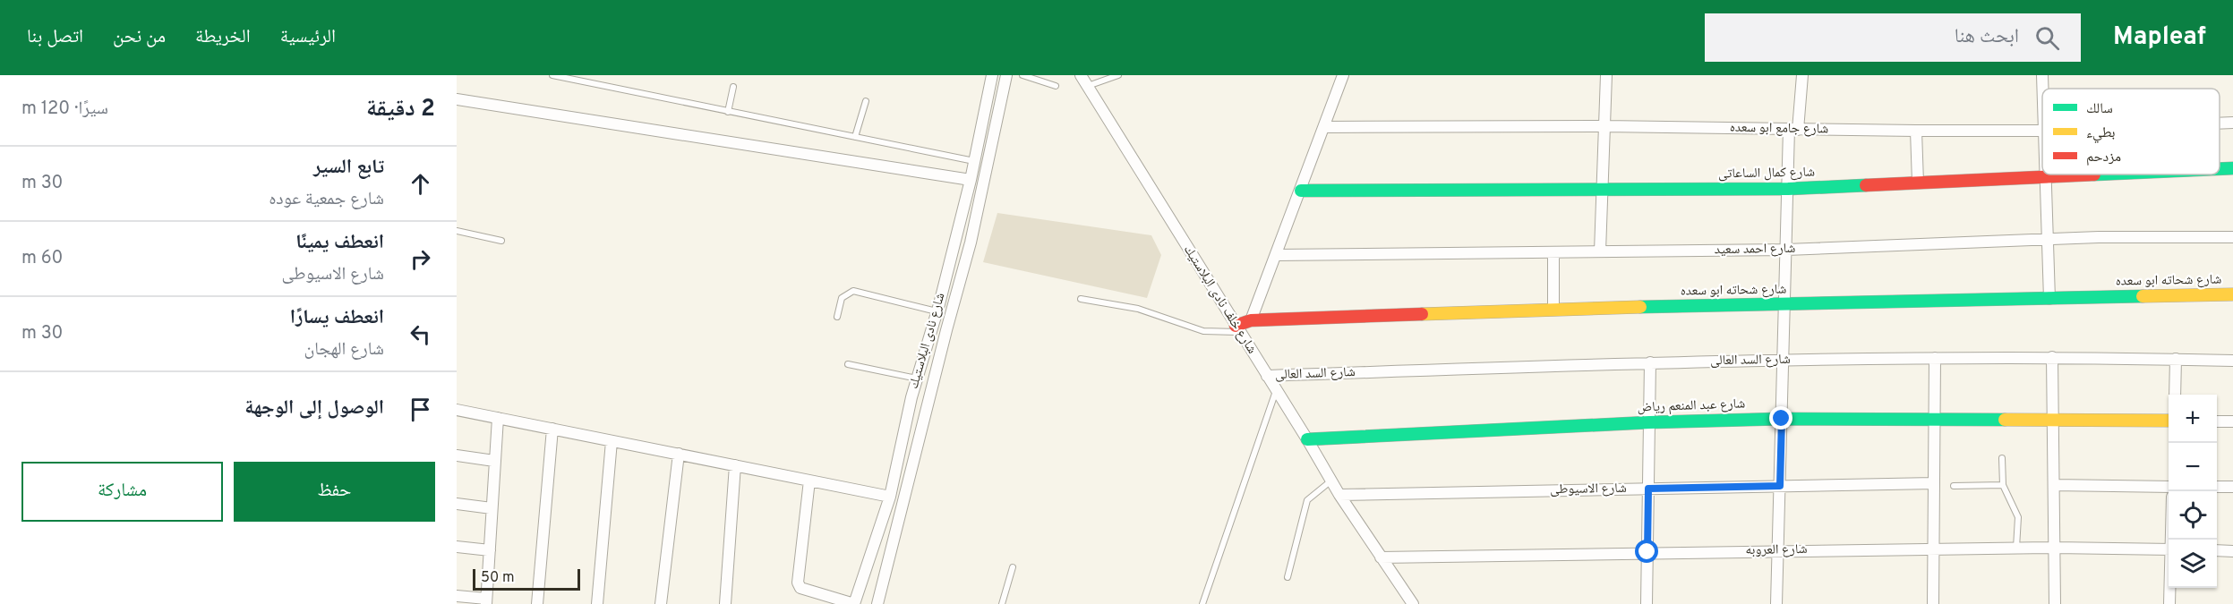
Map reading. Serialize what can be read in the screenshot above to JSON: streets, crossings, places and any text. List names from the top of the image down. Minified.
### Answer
{"streets":{"street":["شارع جامع ابو سعده","شارع كمال الساعاتى","شارع احمد سعيد","شارع شحاته ابو سعده","شارع خلف نادى البلاستيك","شارع نادى البلاستيك","شارع السد العالى","شارع عبد المنعم رياض","شارع الاسيوطى","شارع العروبه"]},"crossings":[["شارع شحاته ابو سعده","شارع خلف نادى البلاستيك"],["شارع خلف نادى البلاستيك","شارع السد العالى"],["شارع خلف نادى البلاستيك","شارع عبد المنعم رياض"],["شارع خلف نادى البلاستيك","شارع الاسيوطى"],["شارع خلف نادى البلاستيك","شارع العروبه"]],"legend":["سالك","بطيء","مزدحم"],"scale_bar":"50 m","page":{"header":"Mapleaf","search":"ابحث هنا","nav":["الرئيسية","الخريطة","من نحن","اتصل بنا"],"heading":["2 دقيقة","سيرًا · 120 m"],"list":[["تابع السير","شارع جمعية عوده","30 m"],["انعطف يمينًا","شارع الاسيوطى","60 m"],["انعطف يسارًا","شارع الهجان","30 m"],"الوصول إلى الوجهة"],"map_buttons":["+","−"],"buttons":["حفظ","مشاركة"],"scale":"50 m"}}
